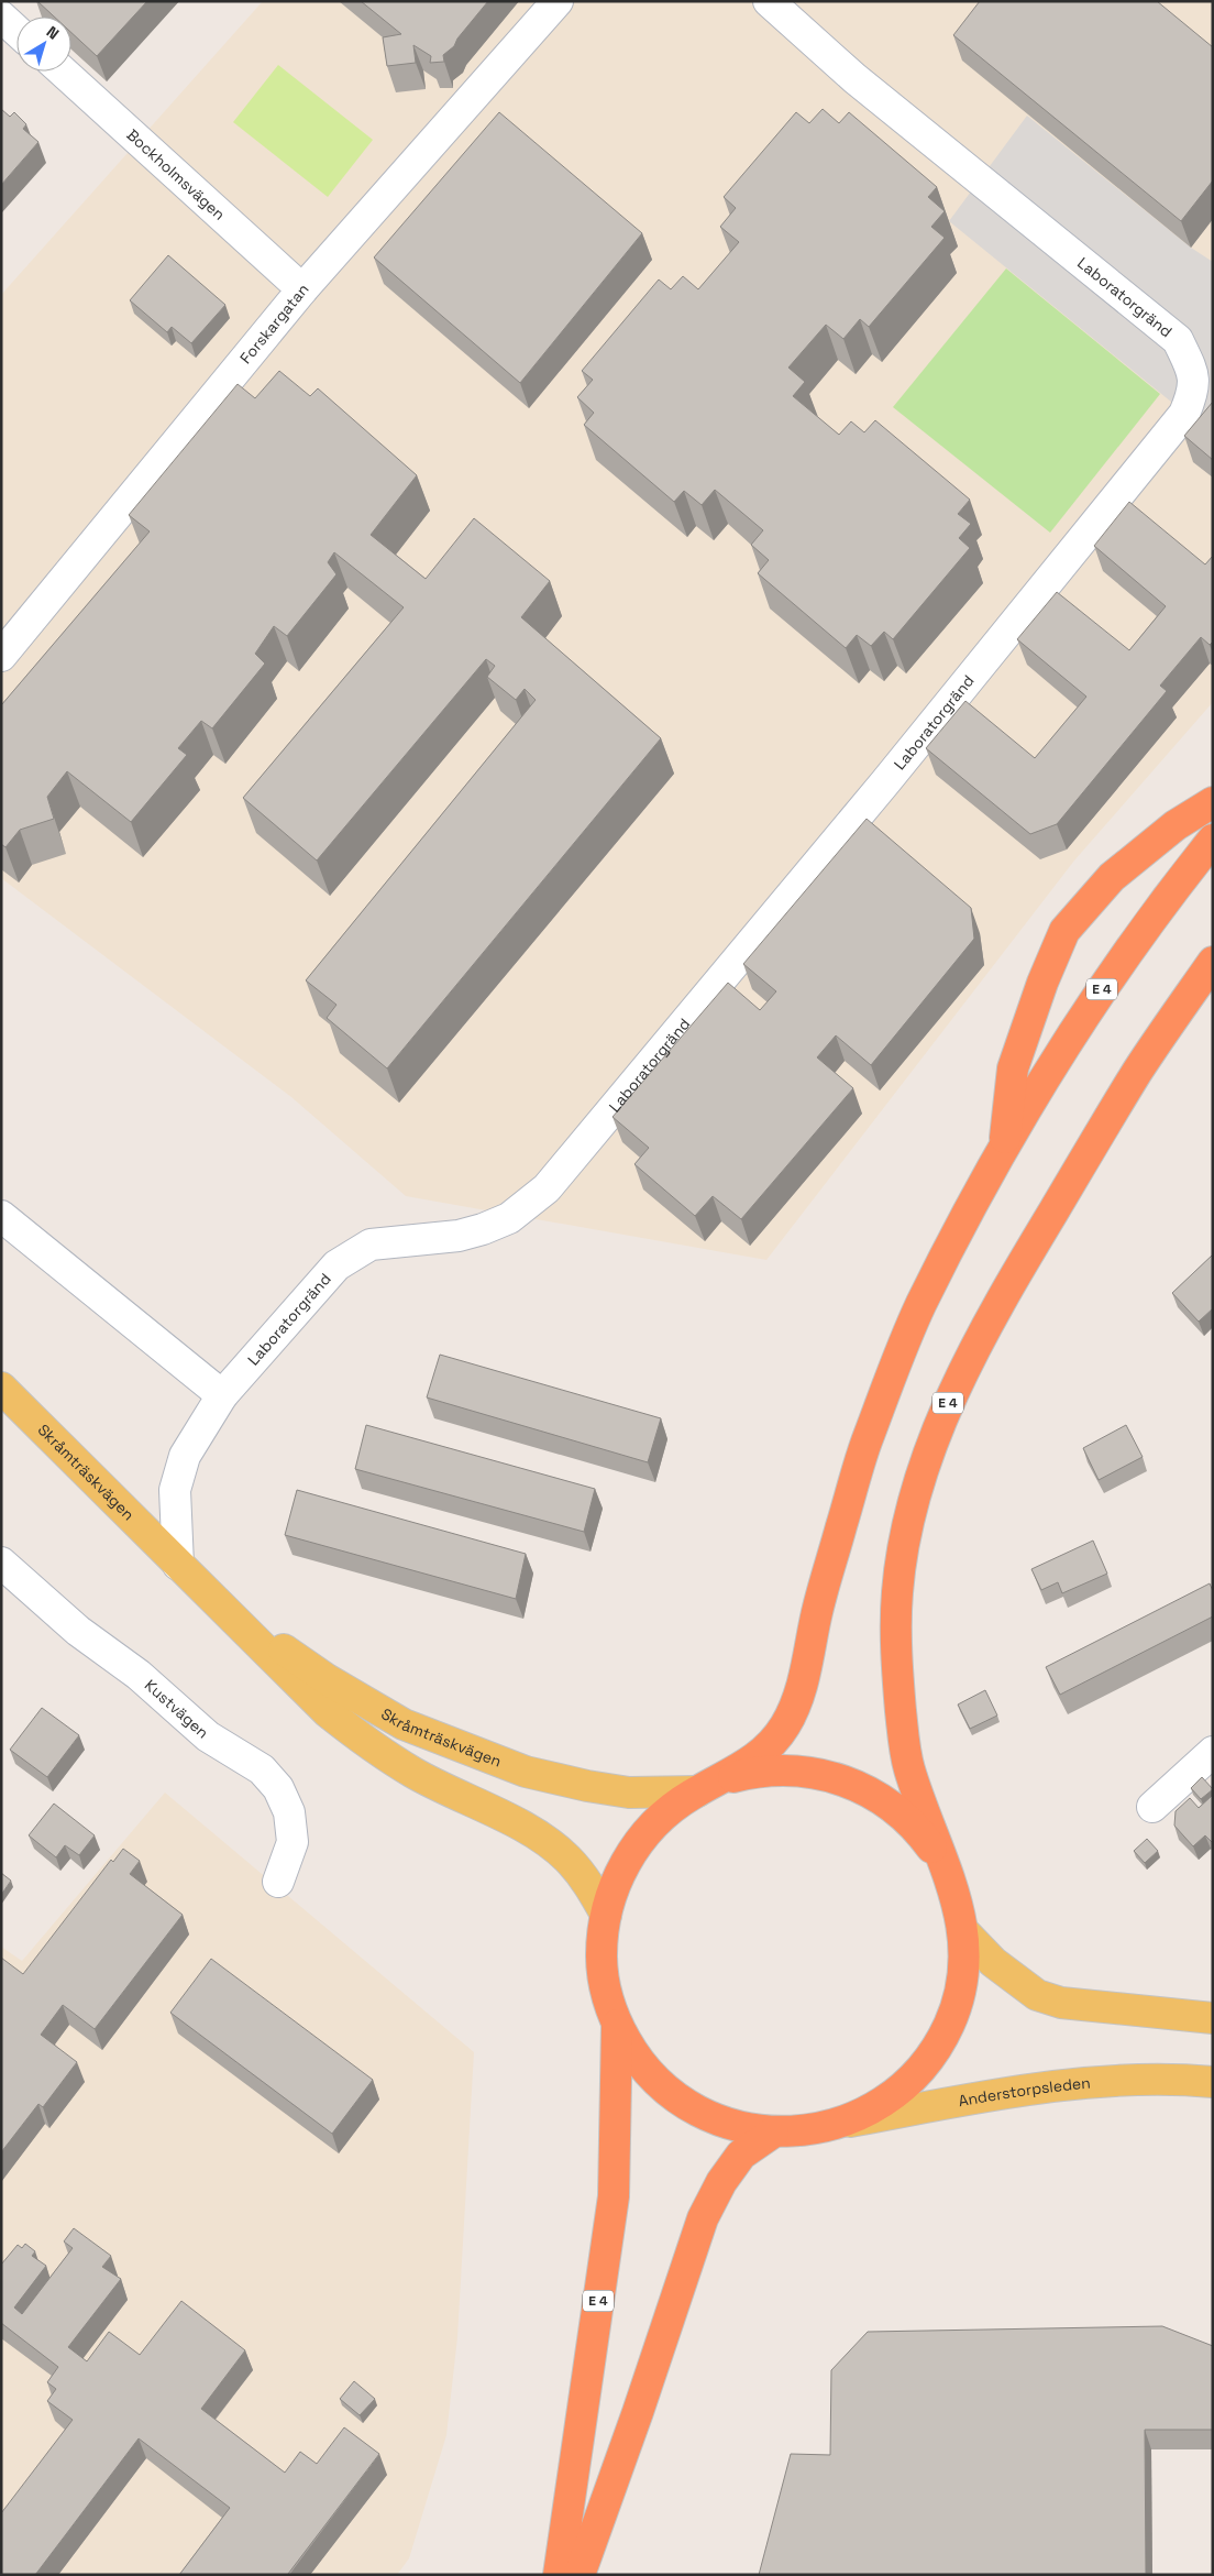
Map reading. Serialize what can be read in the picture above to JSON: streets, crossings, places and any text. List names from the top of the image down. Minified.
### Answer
{"streets":{"highway":["E 4"],"main road":["Skråmträskvägen","Anderstorpsleden"],"street":["Bockholmsvägen","Laboratorgränd","Forskargatan","Kustvägen"]},"crossings":[["Bockholmsvägen","Forskargatan"],["Laboratorgränd","Skråmträskvägen"],["E 4","Skråmträskvägen"]],"north":"top right"}
